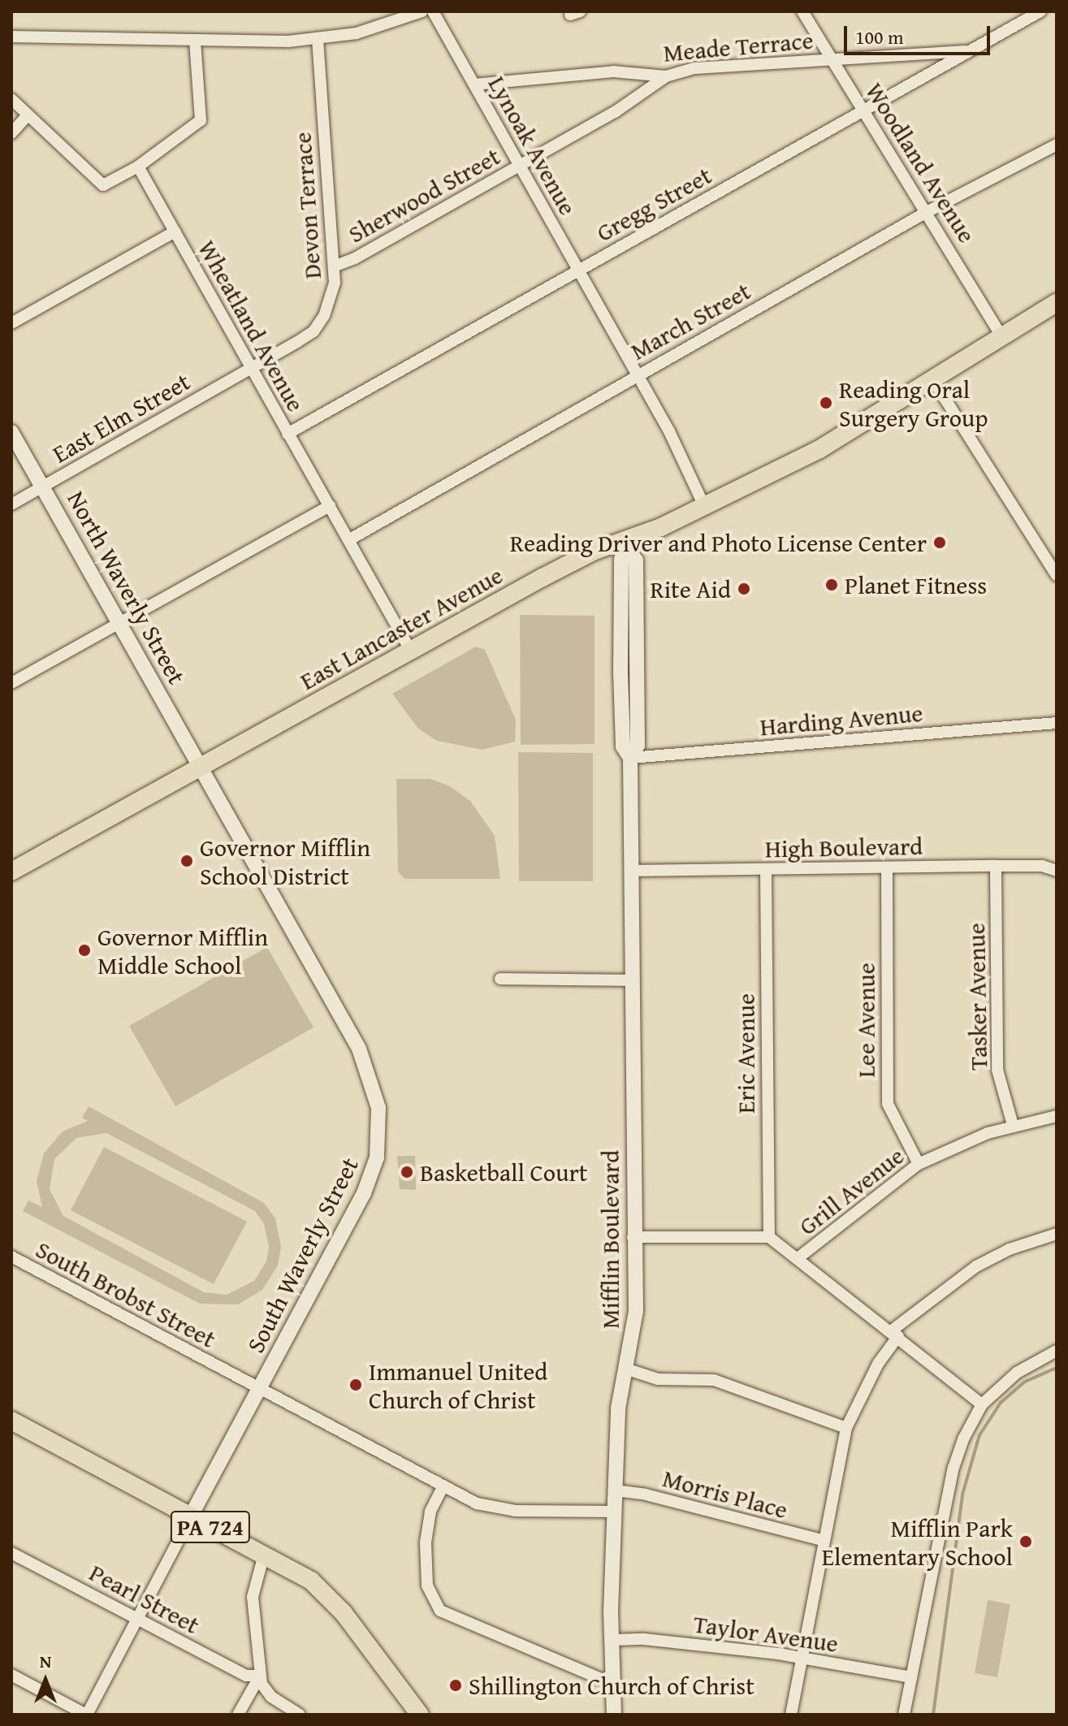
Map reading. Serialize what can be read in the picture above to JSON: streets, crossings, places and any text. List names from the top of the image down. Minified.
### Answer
{"streets":{"main road":["East Lancaster Avenue","PA 724"],"street":["Meade Terrace","Lynoak Avenue","Woodland Avenue","Sherwood Street","Gregg Street","Devon Terrace","March Street","Wheatland Avenue","East Elm Street","North Waverly Street","Harding Avenue","High Boulevard","Tasker Avenue","Lee Avenue","Eric Avenue","Grill Avenue","Mifflin Boulevard","South Waverly Street","South Brobst Street","Morris Place","Pearl Street","Taylor Avenue"]},"crossings":[["Meade Terrace","Lynoak Avenue"],["Meade Terrace","Woodland Avenue"],["Meade Terrace","Sherwood Street"],["Meade Terrace","Gregg Street"],["Lynoak Avenue","Sherwood Street"],["Lynoak Avenue","Gregg Street"],["Lynoak Avenue","March Street"],["Lynoak Avenue","East Lancaster Avenue"],["Woodland Avenue","Gregg Street"],["Woodland Avenue","March Street"],["Woodland Avenue","East Lancaster Avenue"],["Sherwood Street","Devon Terrace"],["Gregg Street","Wheatland Avenue"],["Devon Terrace","Wheatland Avenue"],["Devon Terrace","East Elm Street"],["March Street","Wheatland Avenue"],["Wheatland Avenue","East Elm Street"],["Wheatland Avenue","East Lancaster Avenue"],["East Elm Street","North Waverly Street"],["North Waverly Street","East Lancaster Avenue"],["North Waverly Street","South Waverly Street"],["East Lancaster Avenue","Mifflin Boulevard"],["East Lancaster Avenue","South Waverly Street"],["Harding Avenue","Mifflin Boulevard"],["High Boulevard","Tasker Avenue"],["High Boulevard","Lee Avenue"],["High Boulevard","Eric Avenue"],["High Boulevard","Mifflin Boulevard"],["Tasker Avenue","Grill Avenue"],["Lee Avenue","Grill Avenue"],["Eric Avenue","Grill Avenue"],["Grill Avenue","Mifflin Boulevard"],["Mifflin Boulevard","South Brobst Street"],["Mifflin Boulevard","Morris Place"],["Mifflin Boulevard","Taylor Avenue"],["South Waverly Street","South Brobst Street"],["South Waverly Street","PA 724"]],"places":["Reading Oral Surgery Group","Reading Driver and Photo License Center","Planet Fitness","Rite Aid","Governor Mifflin School District","Governor Mifflin Middle School","Basketball Court","Immanuel United Church of Christ","Mifflin Park Elementary School","Shillington Church of Christ"],"scale_bar":"100 m","north":"top"}
